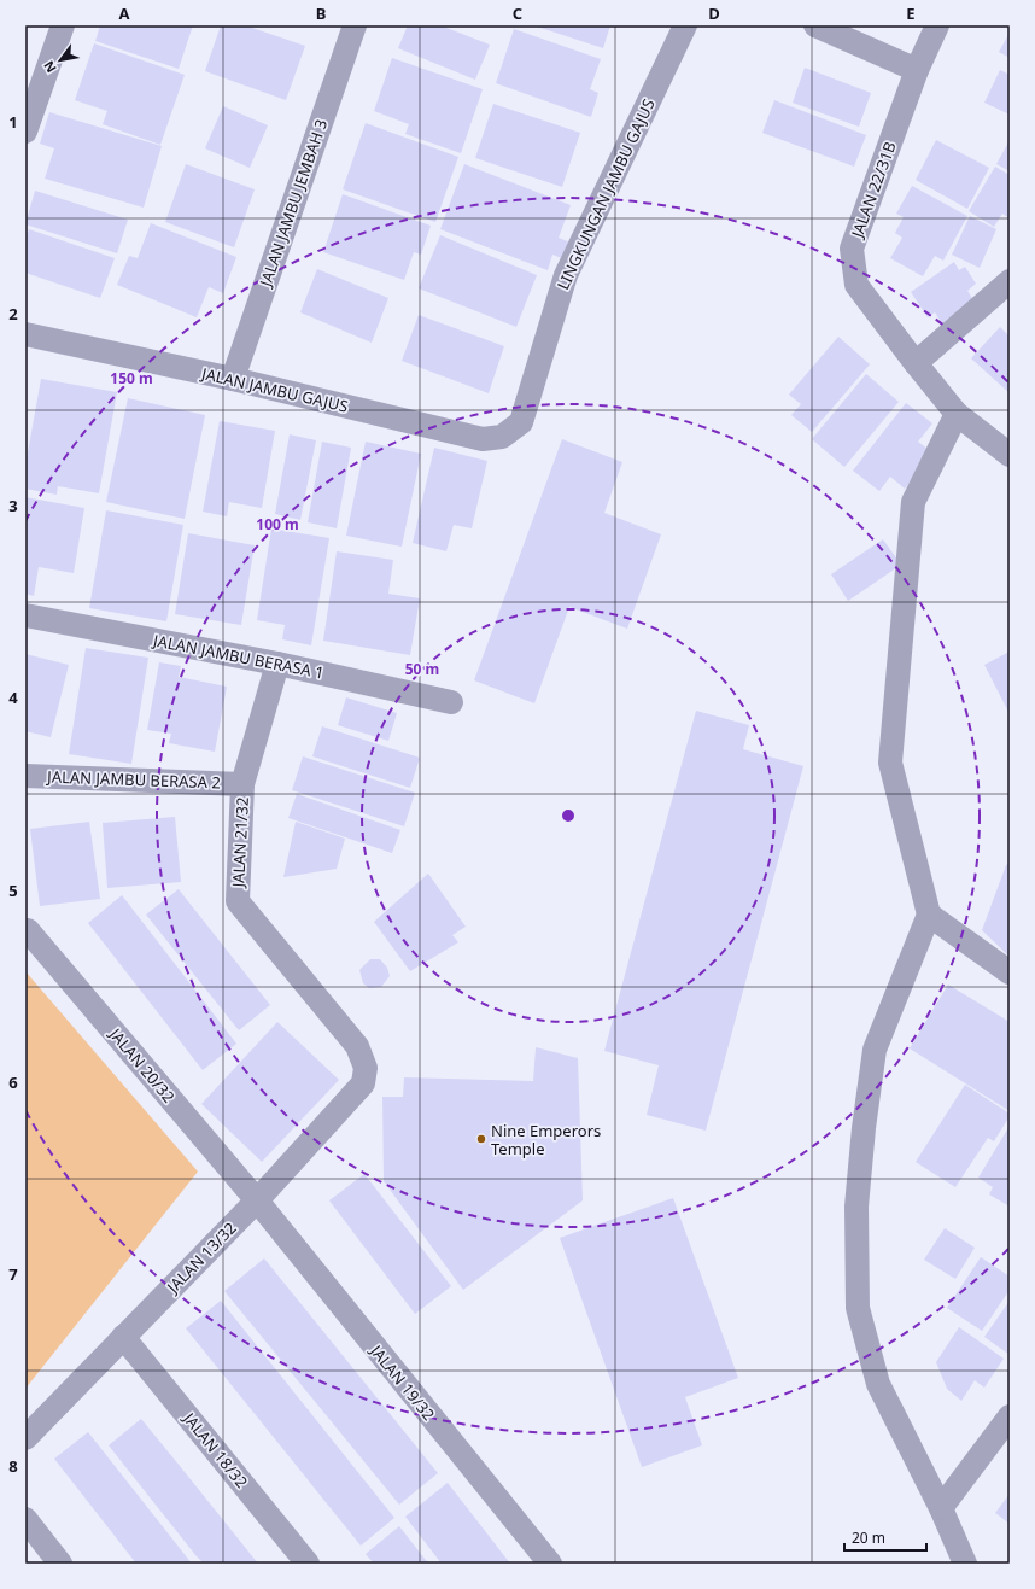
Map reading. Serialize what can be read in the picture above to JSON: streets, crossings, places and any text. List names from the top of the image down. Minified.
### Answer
{"streets":{"street":["JALAN 22/31B","LINGKUNGAN JAMBU GAJUS","JALAN JAMBU JEMBAH 3","JALAN JAMBU GAJUS","JALAN JAMBU BERASA 1","JALAN JAMBU BERASA 2","JALAN 21/32","JALAN 20/32","JALAN 13/32","JALAN 19/32","JALAN 18/32"]},"crossings":[["LINGKUNGAN JAMBU GAJUS","JALAN JAMBU GAJUS"],["JALAN JAMBU JEMBAH 3","JALAN JAMBU GAJUS"],["JALAN JAMBU BERASA 1","JALAN 21/32"],["JALAN JAMBU BERASA 2","JALAN 21/32"],["JALAN 21/32","JALAN 13/32"],["JALAN 20/32","JALAN 13/32"],["JALAN 20/32","JALAN 19/32"],["JALAN 13/32","JALAN 19/32"],["JALAN 13/32","JALAN 18/32"]],"places":["Nine Emperors Temple"],"scale_bar":"20 m","north":"bottom left","grid":{"columns":["A","B","C","D","E"],"rows":["1","2","3","4","5","6","7","8"]},"rings":["150 m","100 m","50 m"]}
